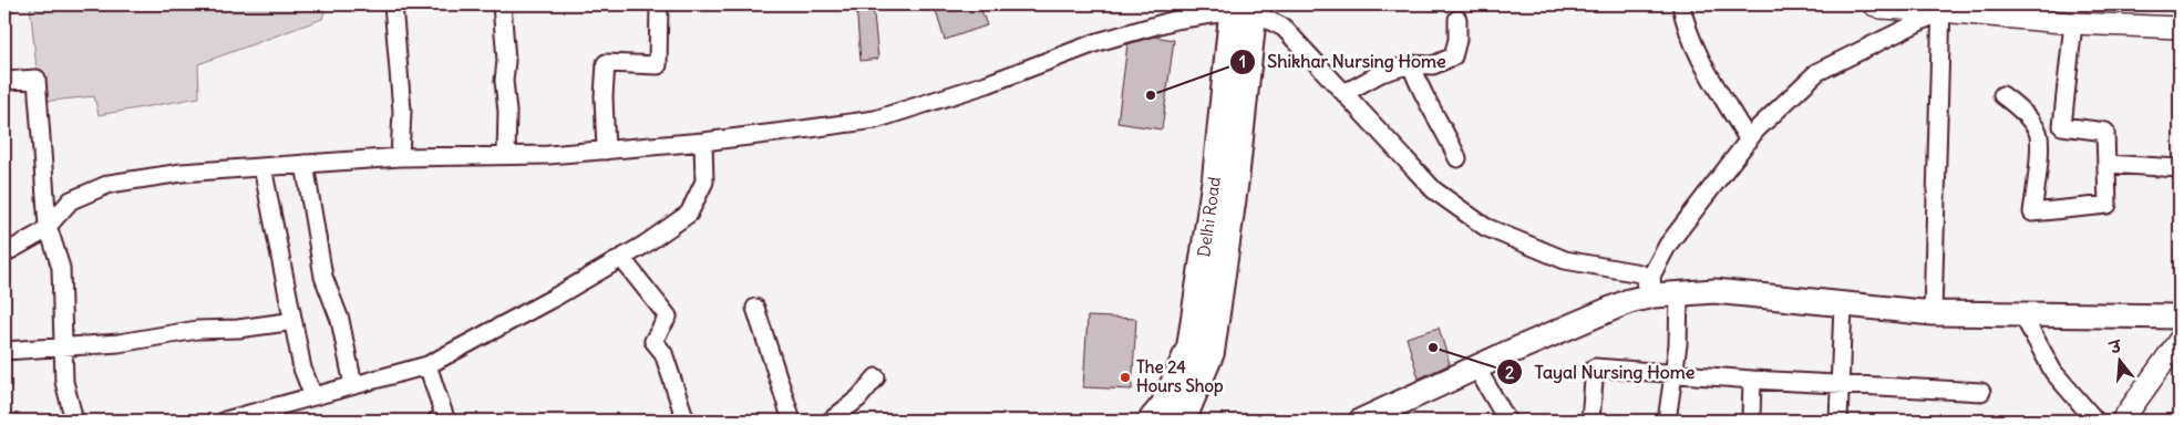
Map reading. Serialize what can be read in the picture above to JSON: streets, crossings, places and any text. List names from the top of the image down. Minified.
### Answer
{"streets":{"main road":["Delhi Road"]},"places":["Shikhar Nursing Home","Tayal Nursing Home","The 24 Hours Shop"],"north":"top"}
